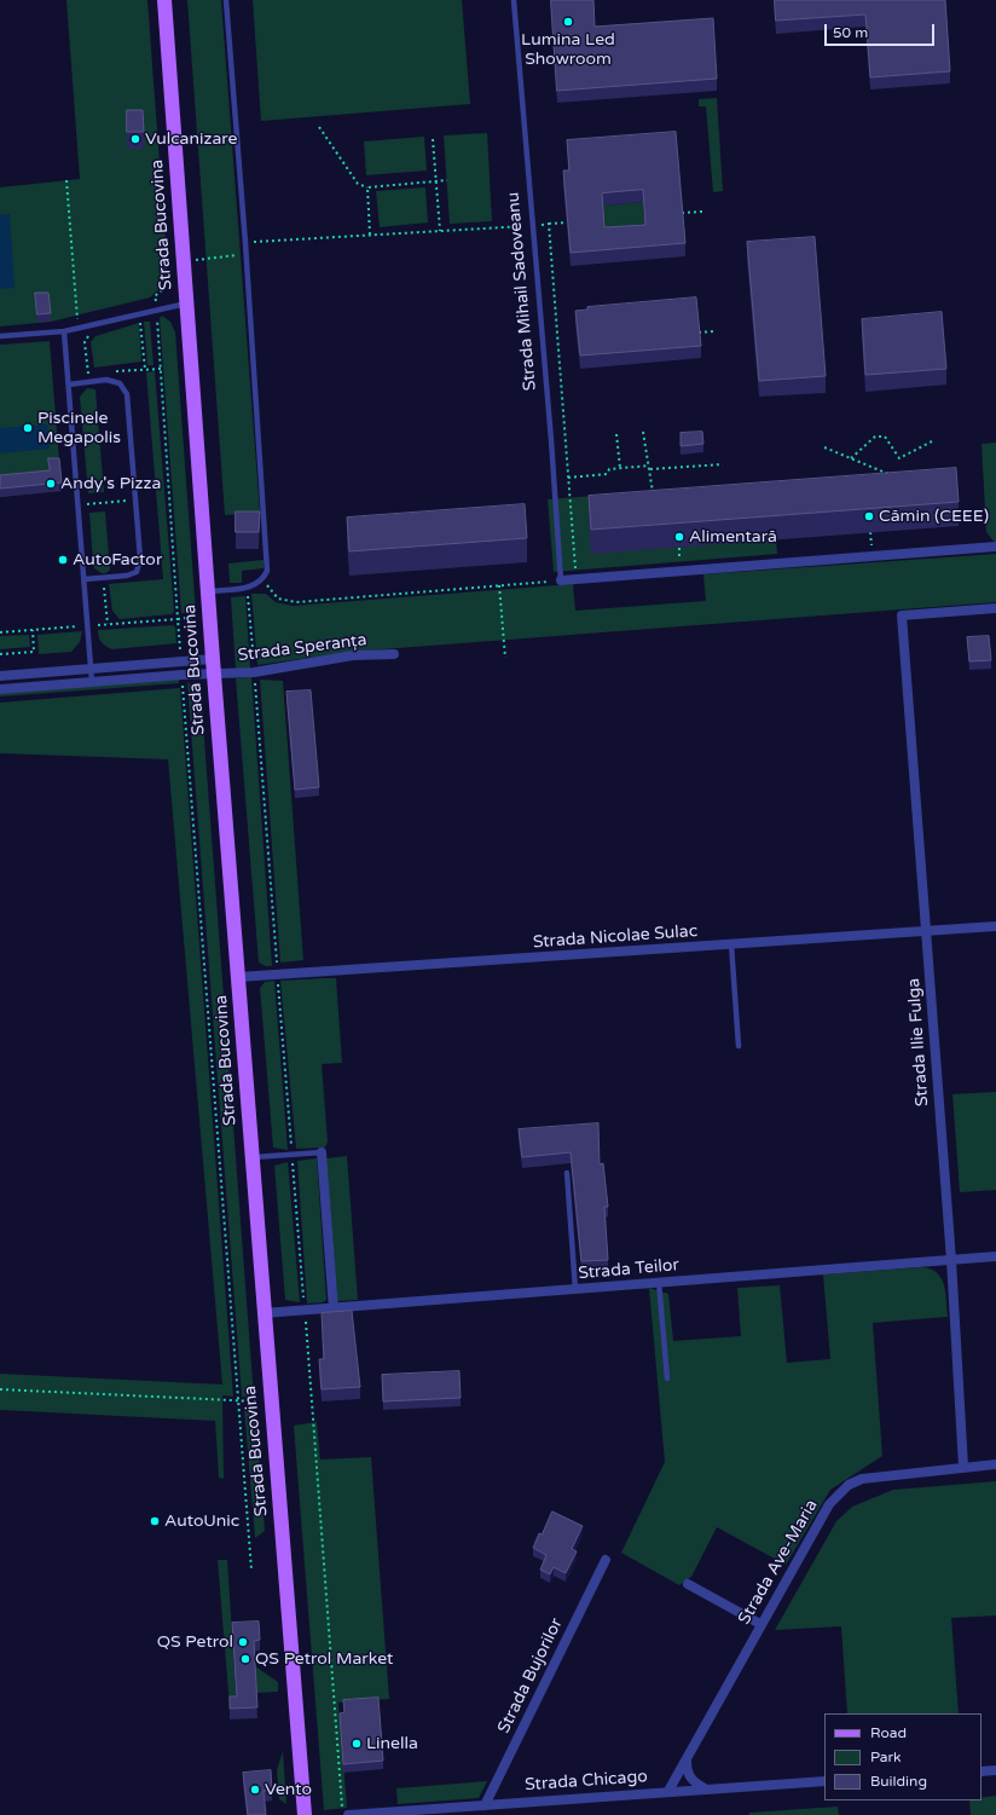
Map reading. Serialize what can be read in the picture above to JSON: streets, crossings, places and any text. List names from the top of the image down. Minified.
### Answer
{"streets":{"main road":["Strada Bucovina"],"street":["Strada Speranța","Strada Nicolae Sulac","Strada Ilie Fulga","Strada Teilor","Strada Ave-Maria","Strada Bujorilor","Strada Chicago"],"lane":["Strada Mihail Sadoveanu"]},"crossings":[["Strada Bucovina","Strada Speranța"],["Strada Bucovina","Strada Nicolae Sulac"],["Strada Bucovina","Strada Teilor"],["Strada Nicolae Sulac","Strada Ilie Fulga"],["Strada Ilie Fulga","Strada Teilor"],["Strada Ilie Fulga","Strada Ave-Maria"],["Strada Ave-Maria","Strada Chicago"],["Strada Bujorilor","Strada Chicago"]],"places":["Lumina Led Showroom","Vulcanizare","Piscinele Megapolis","Andy's Pizza","Cămin (CEEE)","Alimentară","AutoFactor","AutoUnic","QS Petrol","QS Petrol Market","Linella","Vento"],"legend":["Road","Park","Building"],"scale_bar":"50 m"}
